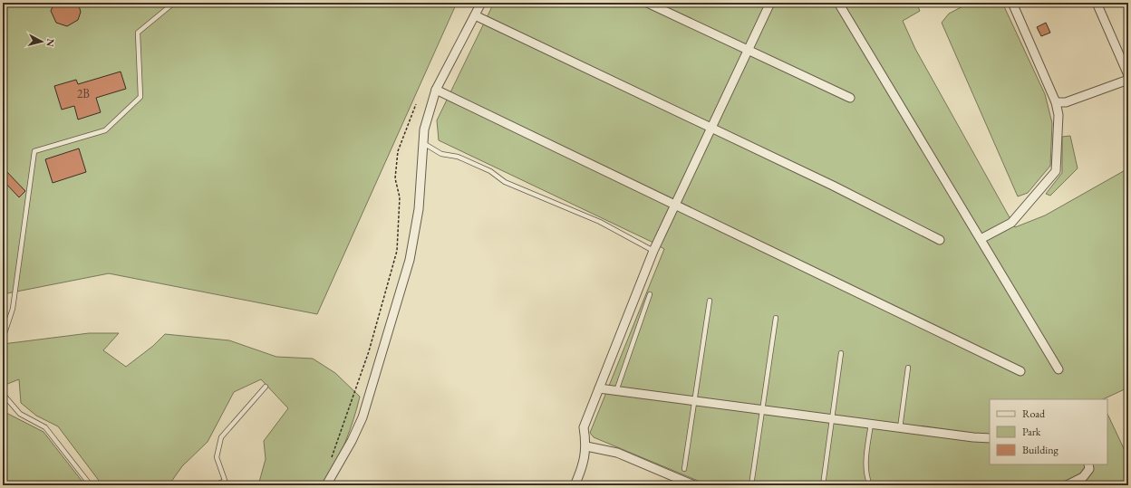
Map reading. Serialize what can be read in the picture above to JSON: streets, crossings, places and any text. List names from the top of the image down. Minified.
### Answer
{"house_numbers":["2В"],"legend":["Road","Park","Building"],"north":"right"}
